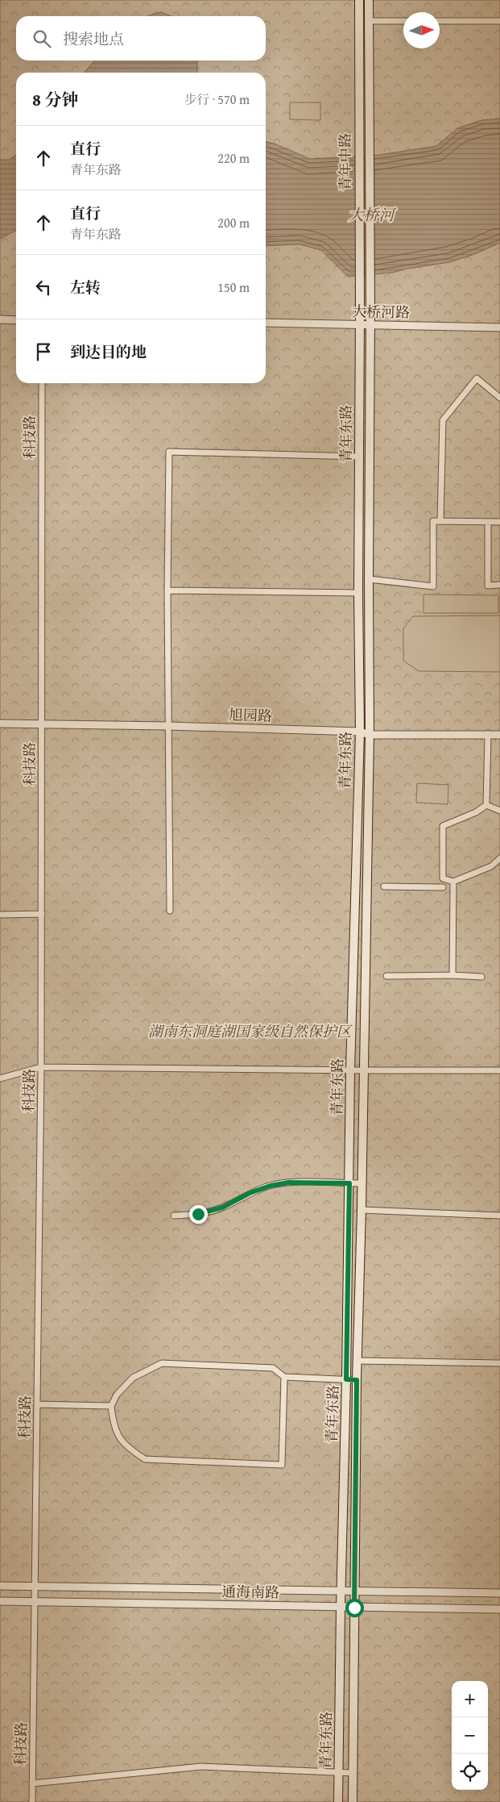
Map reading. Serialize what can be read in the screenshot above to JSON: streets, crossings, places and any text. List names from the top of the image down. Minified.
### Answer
{"streets":{"main road":["青年中路","青年东路"],"street":["大桥河路","科技路","旭园路","通海南路"]},"crossings":[["青年中路","大桥河路"],["青年中路","青年东路"],["大桥河路","青年东路"],["青年东路","旭园路"],["青年东路","通海南路"],["科技路","旭园路"],["科技路","通海南路"]],"water":["大桥河"],"parks":["湖南东洞庭湖国家级自然保护区"],"north":"right","page":{"search":"搜索地点","heading":["8 分钟","步行 · 570 m"],"list":[["直行","青年东路","220 m"],["直行","青年东路","200 m"],["左转","150 m"],"到达目的地"],"map_buttons":["+","−"]}}
